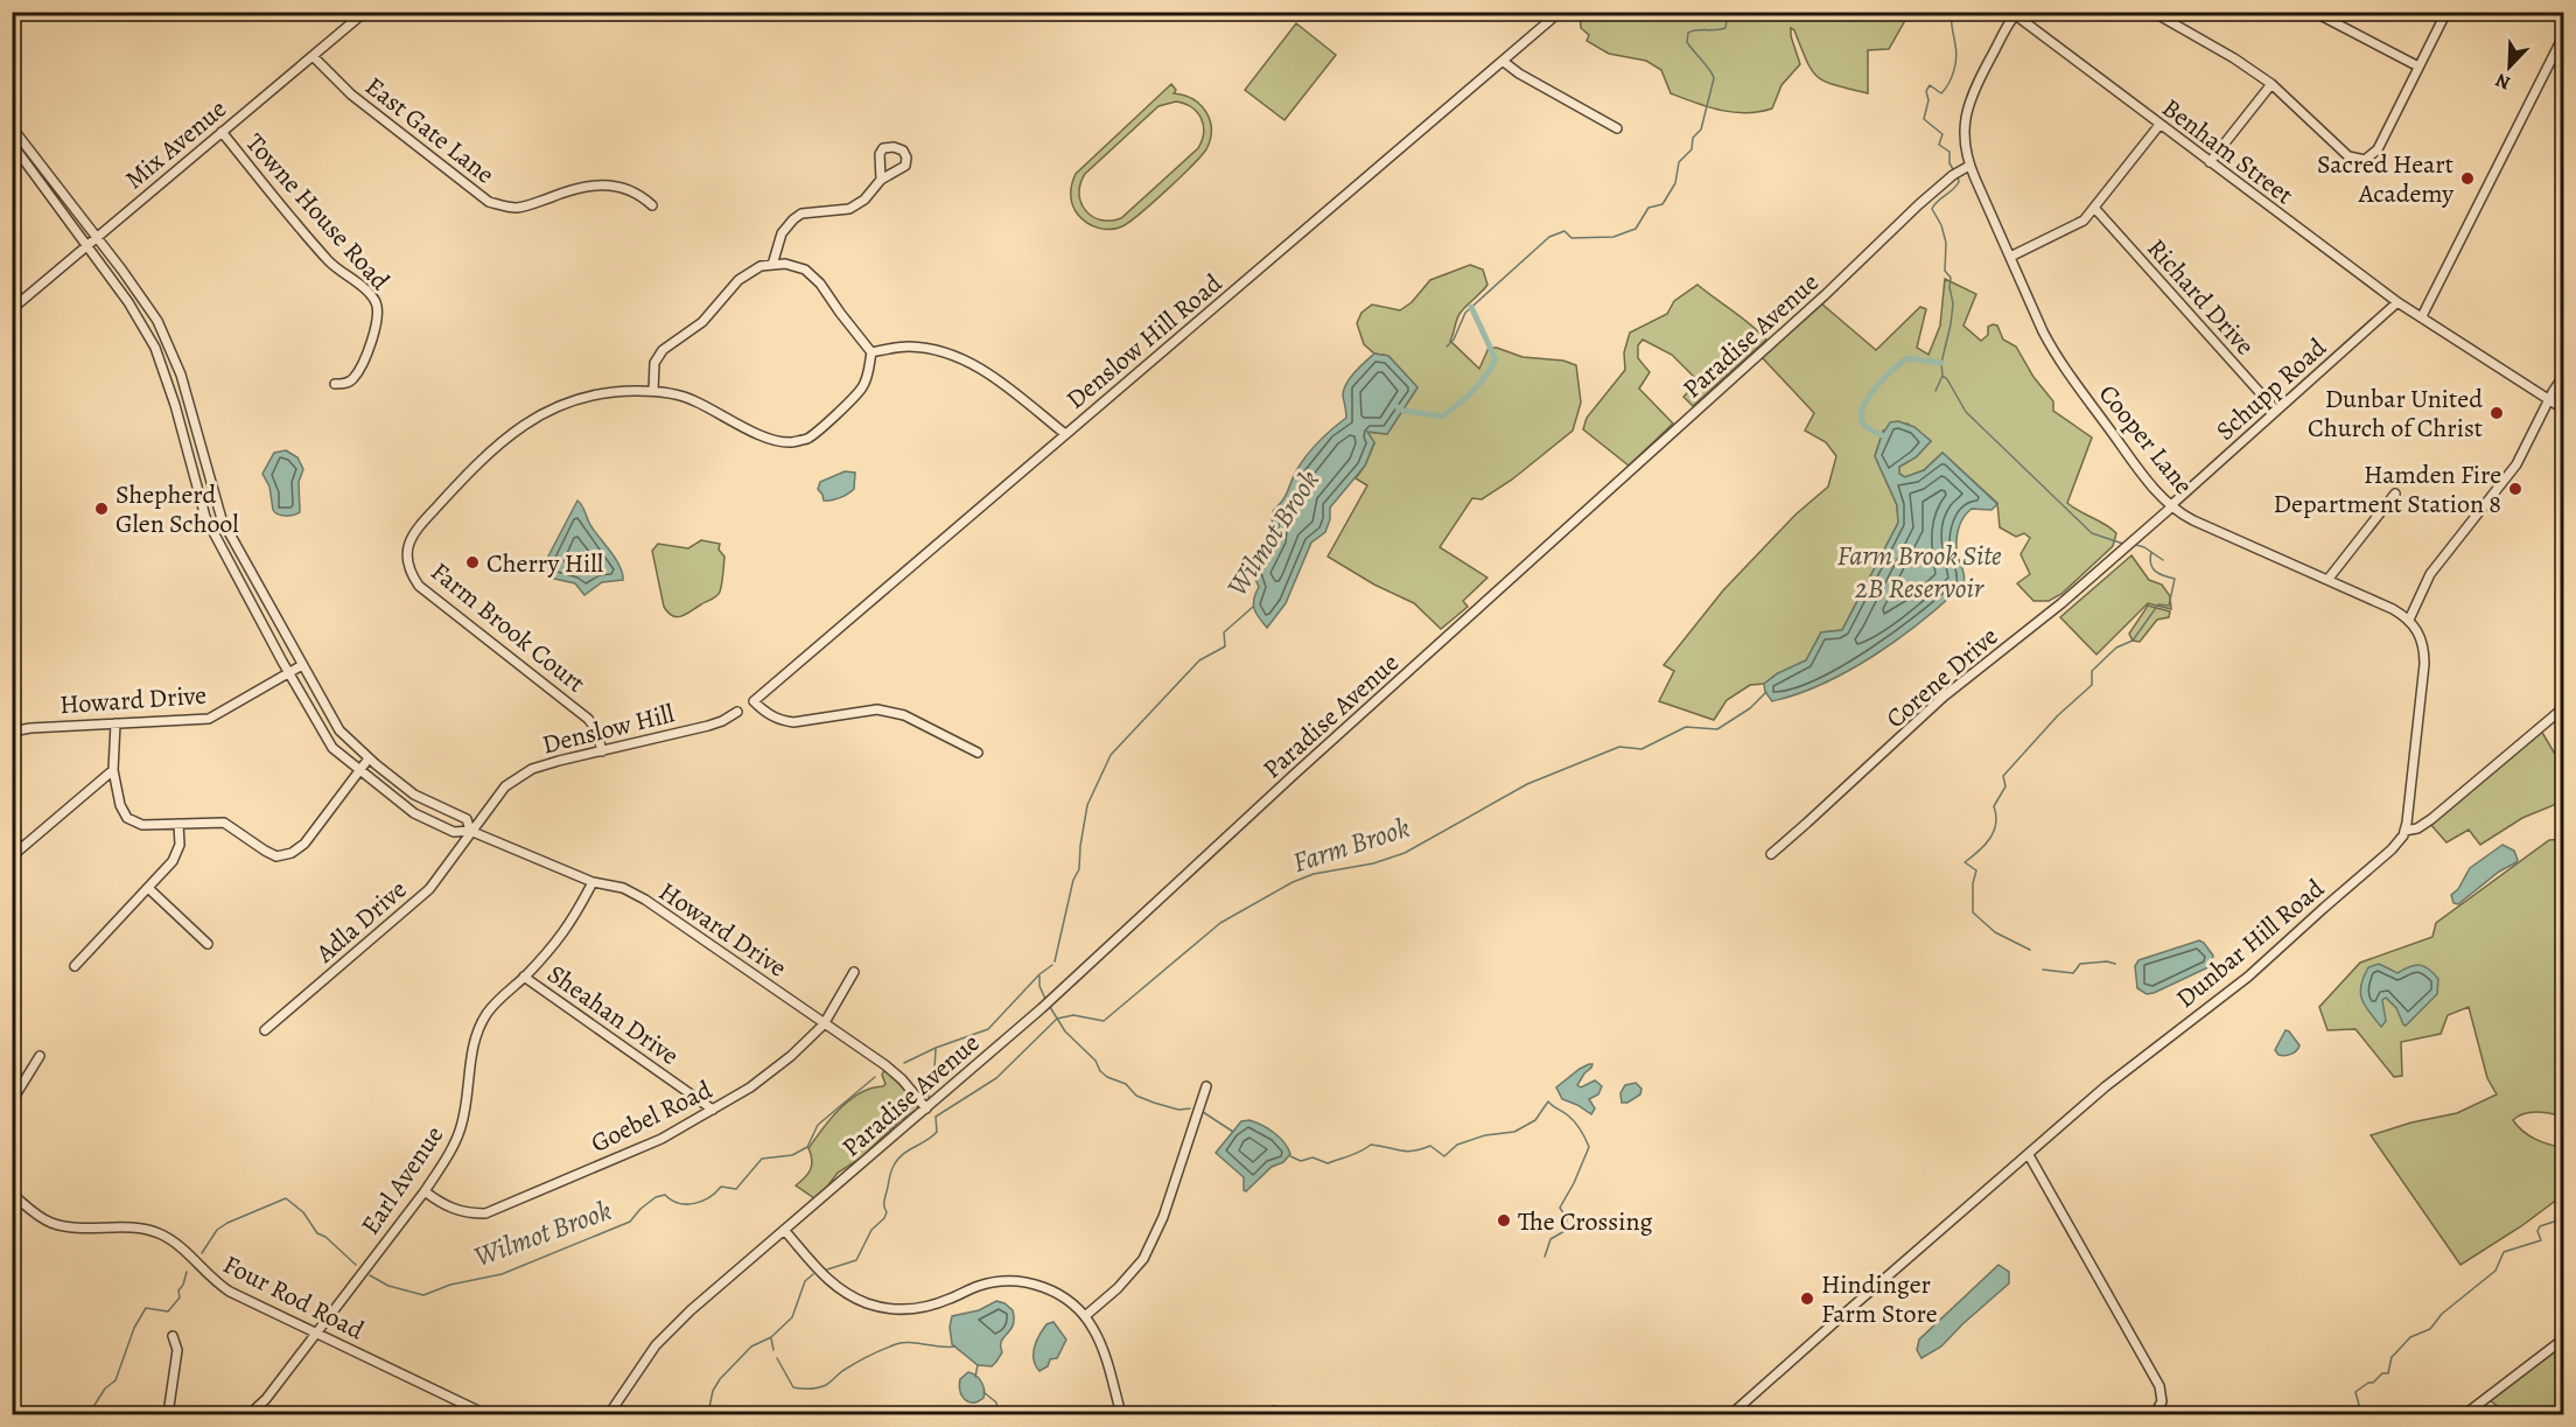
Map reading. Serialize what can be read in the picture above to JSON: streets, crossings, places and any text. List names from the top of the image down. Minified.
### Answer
{"streets":{"street":["East Gate Lane","Mix Avenue","Benham Street","Towne House Road","Richard Drive","Paradise Avenue","Denslow Hill Road","Schupp Road","Cooper Lane","Farm Brook Court","Corene Drive","Howard Drive","Denslow Hill","Adla Drive","Dunbar Hill Road","Sheahan Drive","Goebel Road","Earl Avenue","Four Rod Road"]},"crossings":[["East Gate Lane","Mix Avenue"],["Mix Avenue","Towne House Road"],["Mix Avenue","Howard Drive"],["Benham Street","Schupp Road"],["Richard Drive","Schupp Road"],["Paradise Avenue","Cooper Lane"],["Paradise Avenue","Howard Drive"],["Schupp Road","Cooper Lane"],["Schupp Road","Corene Drive"],["Cooper Lane","Corene Drive"],["Farm Brook Court","Denslow Hill"],["Howard Drive","Denslow Hill"],["Howard Drive","Adla Drive"],["Howard Drive","Goebel Road"],["Howard Drive","Earl Avenue"],["Denslow Hill","Adla Drive"],["Sheahan Drive","Goebel Road"],["Sheahan Drive","Earl Avenue"],["Goebel Road","Earl Avenue"],["Earl Avenue","Four Rod Road"]],"water":["Wilmot Brook","Farm Brook Site 2B Reservoir","Farm Brook"],"places":["Sacred Heart Academy","Dunbar United Church of Christ","Hamden Fire Department Station 8","Shepherd Glen School","Cherry Hill","The Crossing","Hindinger Farm Store"],"north":"bottom left"}
